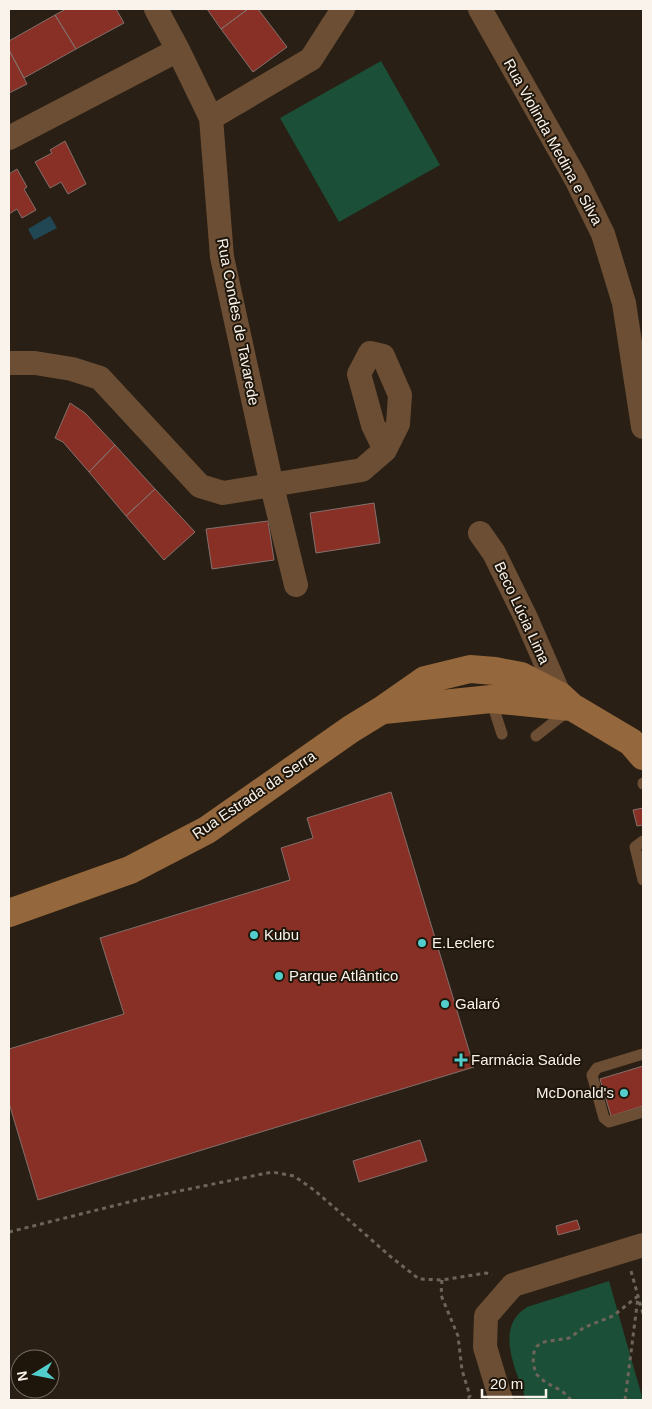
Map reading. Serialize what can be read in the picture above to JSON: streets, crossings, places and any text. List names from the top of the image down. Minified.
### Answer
{"streets":{"street":["Rua Violinda Medina e Silva","Rua Condes de Tavarede","Beco Lúcia Lima","Rua Estrada da Serra"]},"crossings":[["Beco Lúcia Lima","Rua Estrada da Serra"]],"places":{"other":["Kubu","E.Leclerc","Parque Atlântico","Galaró","McDonald's"],"health":["Farmácia Saúde"]},"scale_bar":"20 m","north":"left"}
